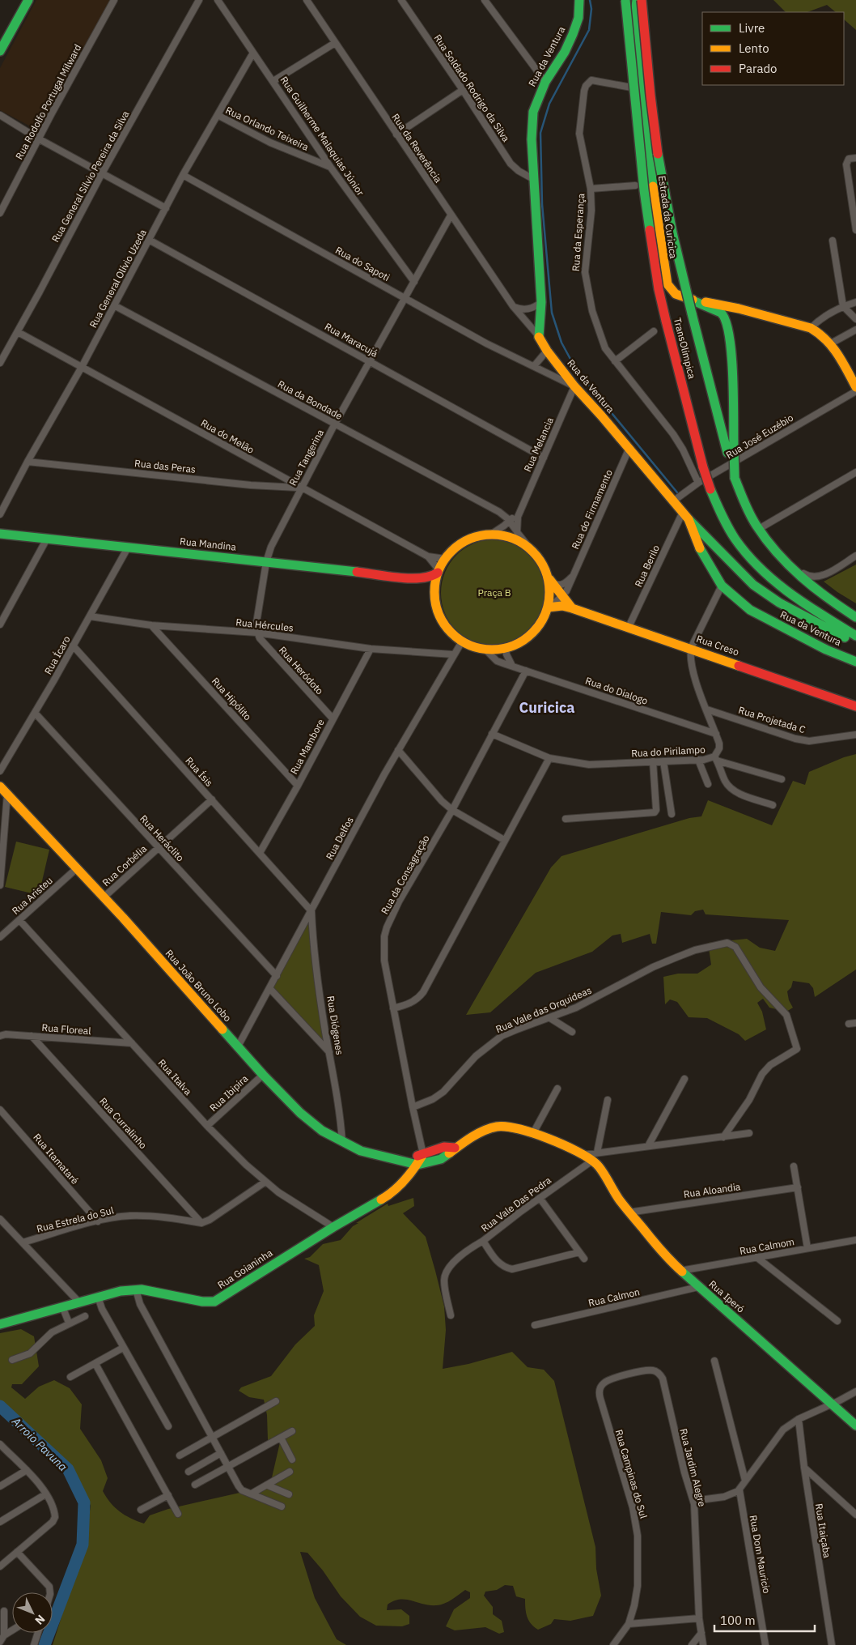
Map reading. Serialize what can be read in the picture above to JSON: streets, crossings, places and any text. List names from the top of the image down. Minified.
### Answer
{"streets":{"main road":["Rua da Ventura","Estrada da Curicica","TransOlímpica","Rua Mandina","Rua Creso","Rua João Bruno Lobo","Rua Goianinha","Rua Iperó"],"street":["Rua Soldado Rodrigo da Silva","Rua Rodolfo Portugal Milward","Rua Orlando Teixeira","Rua Guilherme Malaquias Júnior","Rua da Reverência","Rua General Sílvio Pereira da Silva","Rua da Esperança","Rua do Sapoti","Rua General Olívio Uzeda","Rua Maracujá","Rua da Bondade","Rua do Melão","Rua José Euzébio","Rua Melancia","Rua Tangerina","Rua das Peras","Rua do Firmamento","Rua Berilo","Rua Hércules","Rua Ícaro","Rua Heródoto","Rua do Dialogo","Rua Hipólito","Rua Projetada C","Rua Mambore","Rua do Pirilampo","Rua Ísis","Rua Heráclito","Rua Delfos","Rua Corbélia","Rua da Consagração","Rua Aristeu","Rua Vale das Orquideas","Rua Diógenes","Rua Floreal","Rua Italva","Rua Ibipira","Rua Curralinho","Rua Itamataré","Rua Aloandia","Rua Vale Das Pedra","Rua Estrela do Sul","Rua Calmom","Rua Calmon","Rua Jardim Alegre","Rua Campinas do Sul","Rua Itaiçaba","Rua Dom Mauricio"]},"crossings":[["Rua da Ventura","Rua Soldado Rodrigo da Silva"],["Rua da Ventura","Rua da Reverência"],["Rua da Ventura","Rua do Sapoti"],["Rua da Ventura","Rua José Euzébio"],["Rua da Ventura","Rua Melancia"],["Rua da Ventura","Rua do Firmamento"],["Rua da Ventura","Rua Berilo"],["Rua da Ventura","Rua do Pirilampo"],["Rua Orlando Teixeira","Rua Guilherme Malaquias Júnior"],["Rua Orlando Teixeira","Rua General Olívio Uzeda"],["Rua Guilherme Malaquias Júnior","Rua General Olívio Uzeda"],["Rua Guilherme Malaquias Júnior","Rua Tangerina"],["Rua da Reverência","Rua Tangerina"],["Rua General Sílvio Pereira da Silva","Rua do Melão"],["Estrada da Curicica","Rua da Esperança"],["Rua da Esperança","Rua José Euzébio"],["Rua do Sapoti","Rua General Olívio Uzeda"],["Rua do Sapoti","Rua Melancia"],["Rua do Sapoti","Rua Tangerina"],["Rua General Olívio Uzeda","Rua Maracujá"],["Rua General Olívio Uzeda","Rua da Bondade"],["Rua General Olívio Uzeda","Rua do Melão"],["Rua General Olívio Uzeda","Rua das Peras"],["Rua Maracujá","Rua Melancia"],["Rua Maracujá","Rua Tangerina"],["Rua da Bondade","Rua Melancia"],["Rua da Bondade","Rua Tangerina"],["Rua do Melão","Rua Melancia"],["Rua do Melão","Rua Tangerina"],["Rua do Melão","Rua das Peras"],["Rua do Melão","Rua do Firmamento"],["Rua do Melão","Rua Mandina"],["Rua do Melão","Rua Creso"],["Rua do Melão","Rua do Dialogo"],["Rua do Melão","Rua Delfos"],["Rua Melancia","Rua do Firmamento"],["Rua Melancia","Rua Mandina"],["Rua Melancia","Rua Creso"],["Rua Melancia","Rua do Dialogo"],["Rua Melancia","Rua Delfos"],["Rua Tangerina","Rua das Peras"],["Rua Tangerina","Rua Mandina"],["Rua do Firmamento","Rua Mandina"],["Rua do Firmamento","Rua Creso"],["Rua do Firmamento","Rua do Dialogo"],["Rua do Firmamento","Rua Delfos"],["Rua Mandina","Rua Creso"],["Rua Mandina","Rua Ícaro"],["Rua Mandina","Rua do Dialogo"],["Rua Mandina","Rua Delfos"],["Rua Berilo","Rua Creso"],["Rua Hércules","Rua Ícaro"],["Rua Hércules","Rua Heródoto"],["Rua Hércules","Rua Hipólito"],["Rua Hércules","Rua Mambore"],["Rua Hércules","Rua Delfos"],["Rua Creso","Rua do Dialogo"],["Rua Creso","Rua do Pirilampo"],["Rua Creso","Rua Delfos"],["Rua Ícaro","Rua Ísis"],["Rua Ícaro","Rua Heráclito"],["Rua Heródoto","Rua Mambore"],["Rua do Dialogo","Rua do Pirilampo"],["Rua do Dialogo","Rua Delfos"],["Rua do Dialogo","Rua da Consagração"],["Rua Hipólito","Rua Mambore"],["Rua Projetada C","Rua do Pirilampo"],["Rua Mambore","Rua Ísis"],["Rua do Pirilampo","Rua da Consagração"],["Rua Ísis","Rua Delfos"],["Rua Ísis","Rua Corbélia"],["Rua Ísis","Rua Diógenes"],["Rua Heráclito","Rua Delfos"],["Rua Heráclito","Rua Corbélia"],["Rua Delfos","Rua João Bruno Lobo"],["Rua Delfos","Rua Diógenes"],["Rua Corbélia","Rua João Bruno Lobo"],["Rua da Consagração","Rua Vale das Orquideas"],["Rua da Consagração","Rua Goianinha"],["Rua Aristeu","Rua João Bruno Lobo"],["Rua Aristeu","Rua Italva"],["Rua João Bruno Lobo","Rua Diógenes"],["Rua João Bruno Lobo","Rua Ibipira"],["Rua João Bruno Lobo","Rua Goianinha"],["Rua Floreal","Rua Italva"],["Rua Floreal","Rua Curralinho"],["Rua Italva","Rua Ibipira"],["Rua Italva","Rua Goianinha"],["Rua Curralinho","Rua Estrela do Sul"],["Rua Itamataré","Rua Estrela do Sul"],["Rua Aloandia","Rua Iperó"],["Rua Vale Das Pedra","Rua Iperó"],["Rua Calmom","Rua Iperó"],["Rua Iperó","Rua Calmon"],["Rua Jardim Alegre","Rua Campinas do Sul"]],"districts":["Curicica"],"water":["Arroio Pavuna"],"parks":["Praça B"],"legend":["Livre","Lento","Parado"],"scale_bar":"100 m","north":"bottom right"}
